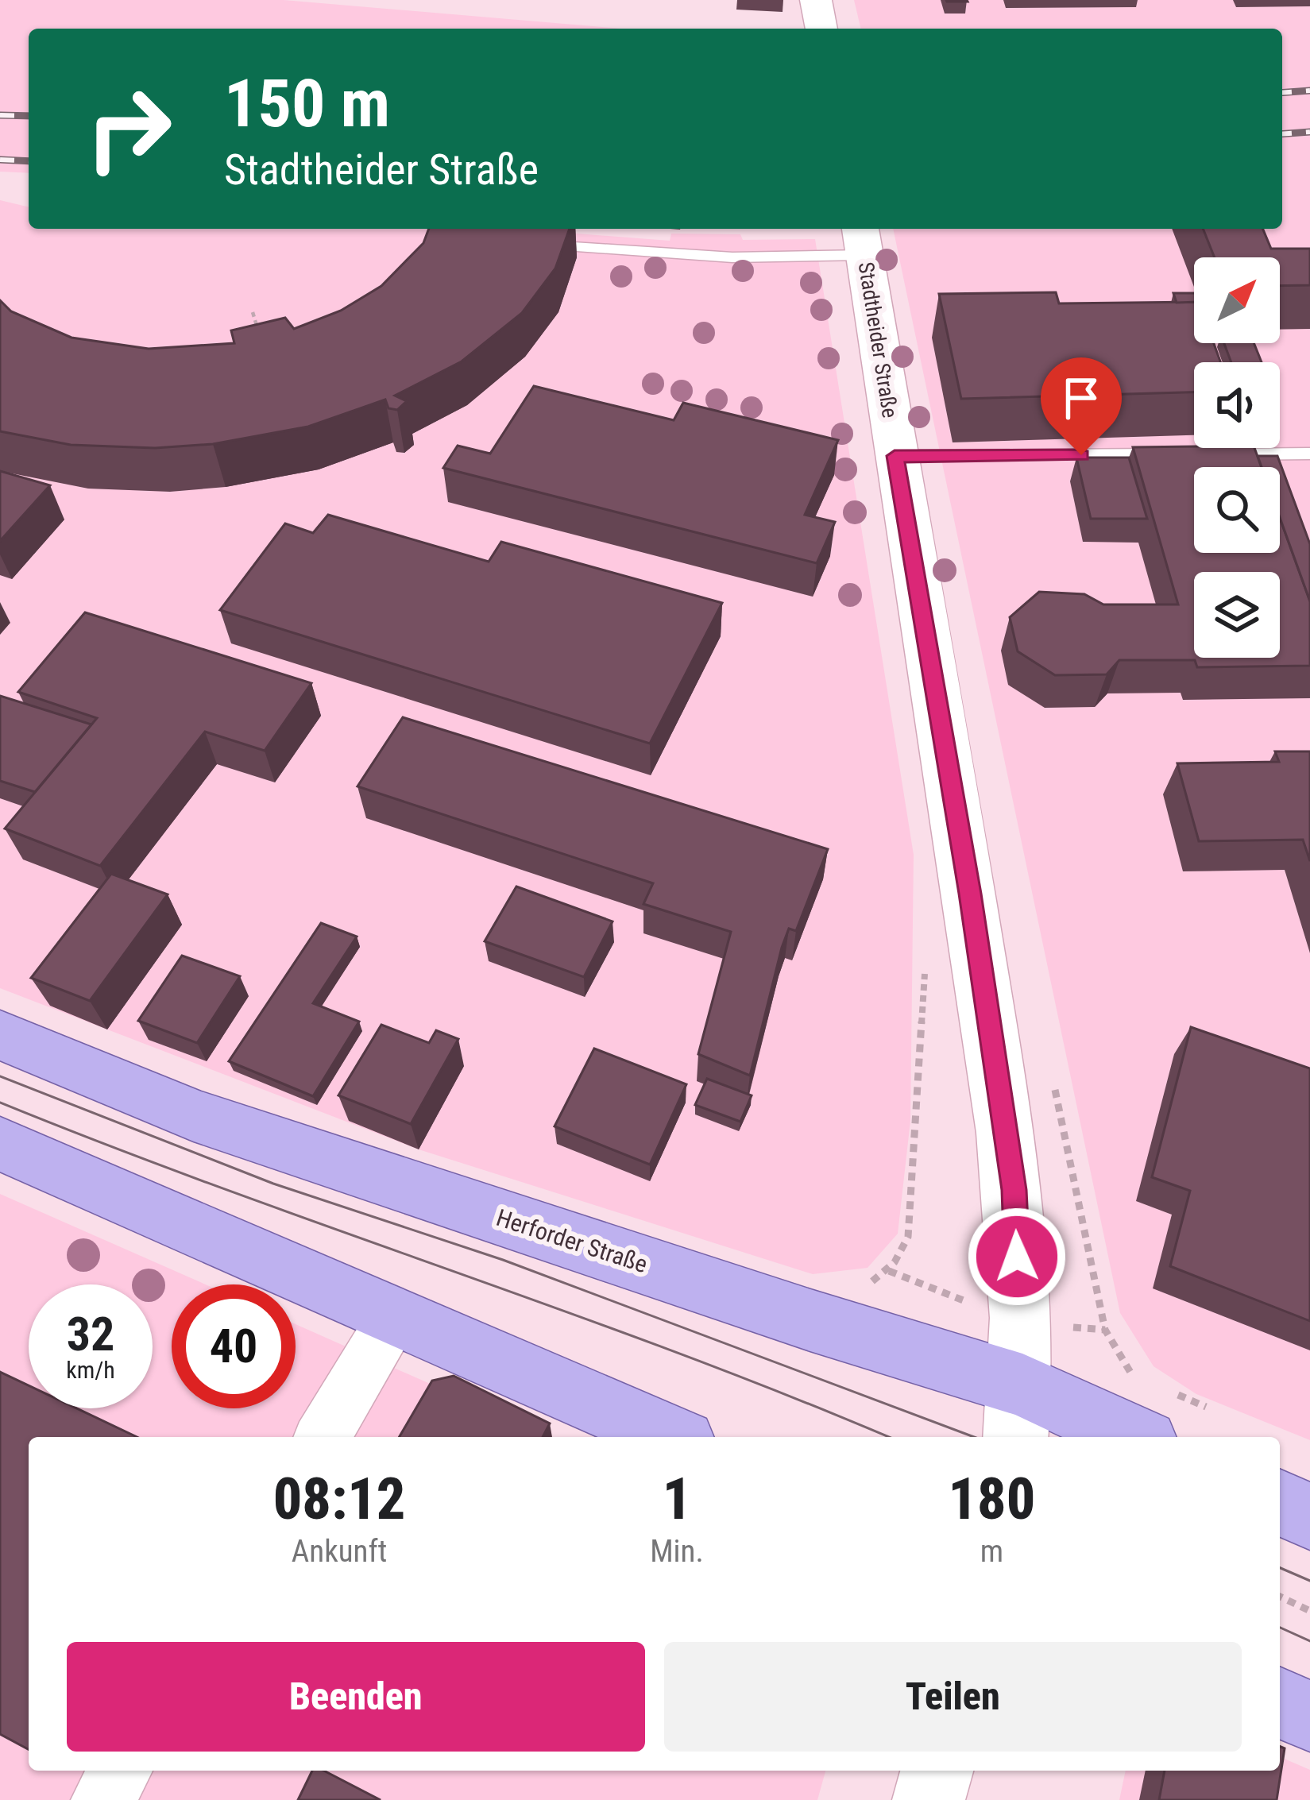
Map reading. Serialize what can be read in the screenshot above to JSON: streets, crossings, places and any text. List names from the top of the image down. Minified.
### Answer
{"streets":{"main road":["Herforder Straße"],"street":["Stadtheider Straße"]},"crossings":[["Stadtheider Straße","Herforder Straße"]],"north":"top right","page":{"turn":["150 m","Stadtheider Straße"],"speed":"32 km/h","limit":"40","eta":["08:12","Ankunft","1","Min.","180","m"],"buttons":["Beenden","Teilen"]}}
